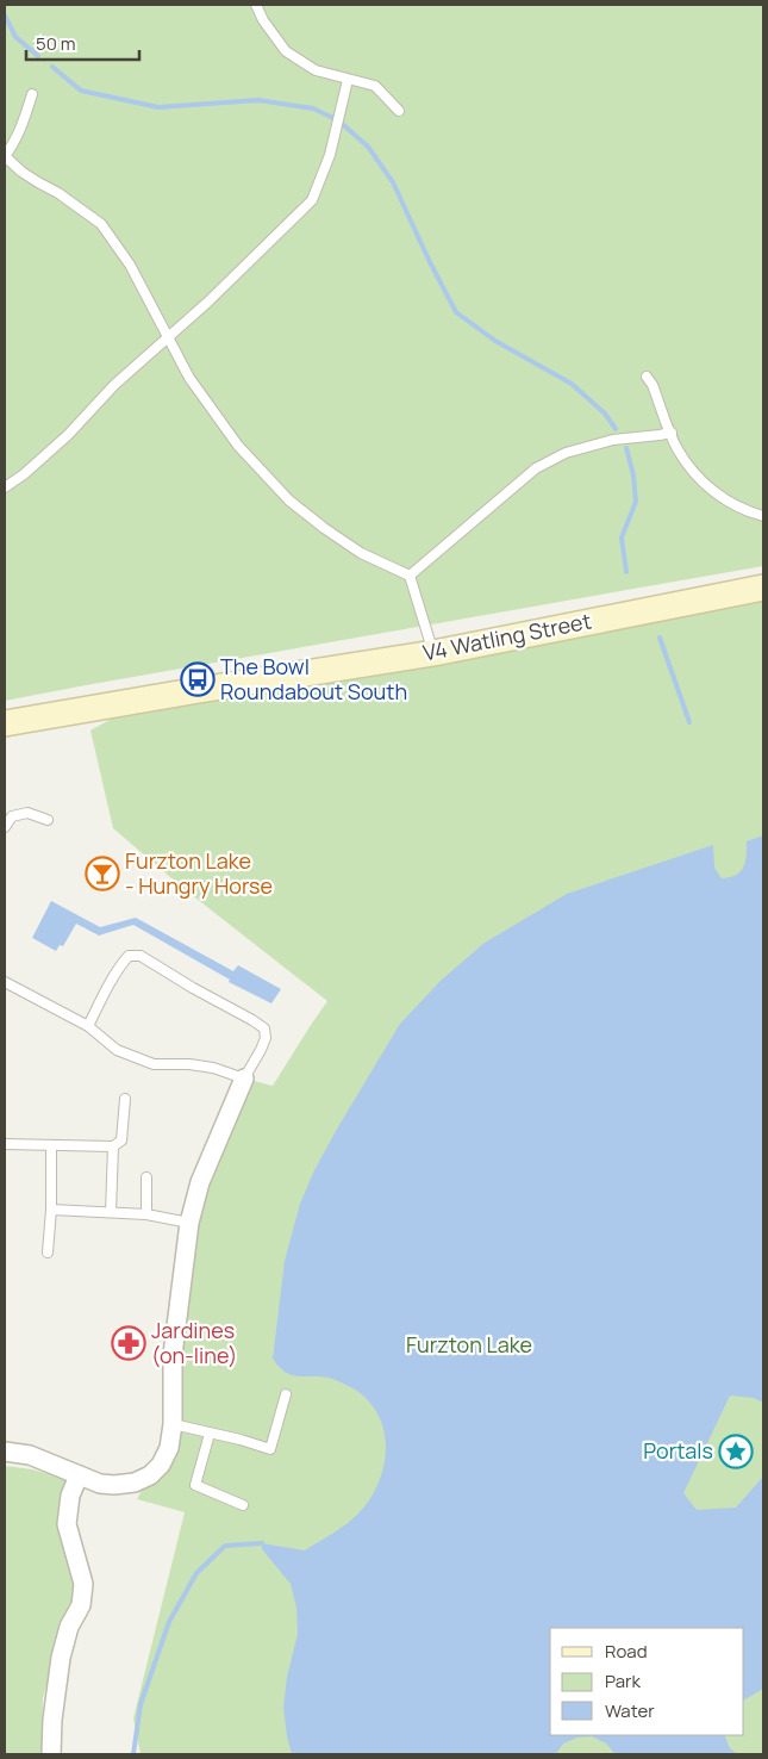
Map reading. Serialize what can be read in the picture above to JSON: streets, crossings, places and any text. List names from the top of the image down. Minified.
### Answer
{"streets":{"street":["V4 Watling Street"]},"parks":["Furzton Lake"],"places":{"bus stop":["The Bowl Roundabout South"],"bar":["Furzton Lake - Hungry Horse"],"pharmacy":["Jardines (on-line)"],"place":["Portals"]},"legend":["Road","Park","Water"],"scale_bar":"50 m"}
